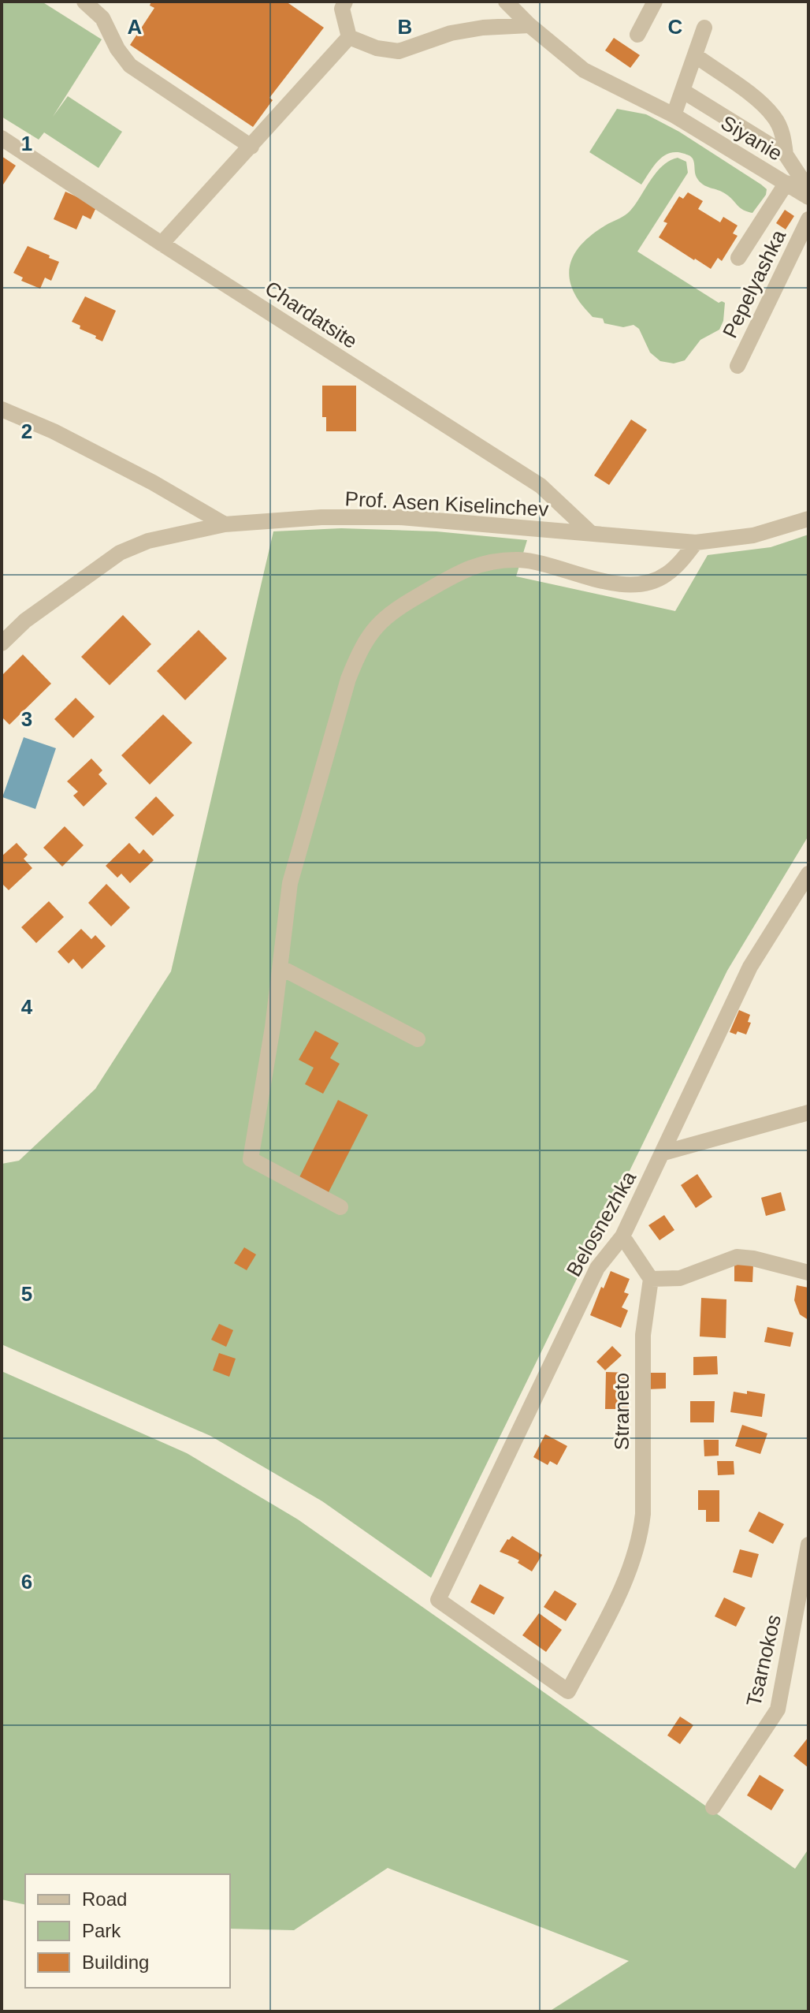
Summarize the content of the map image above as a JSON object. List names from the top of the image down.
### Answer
{
  "streets": {
    "street": [
      "Siyanie",
      "Pepelyashka",
      "Chardatsite",
      "Prof. Asen Kiselinchev",
      "Belosnezhka",
      "Straneto",
      "Tsarnokos"
    ]
  },
  "crossings": [
    ["Chardatsite", "Prof. Asen Kiselinchev"],
    ["Belosnezhka", "Straneto"]
  ],
  "legend": ["Road", "Park", "Building"],
  "grid": {
    "columns": ["A", "B", "C"],
    "rows": [
      "1",
      "2",
      "3",
      "4",
      "5",
      "6"
    ]
  }
}
